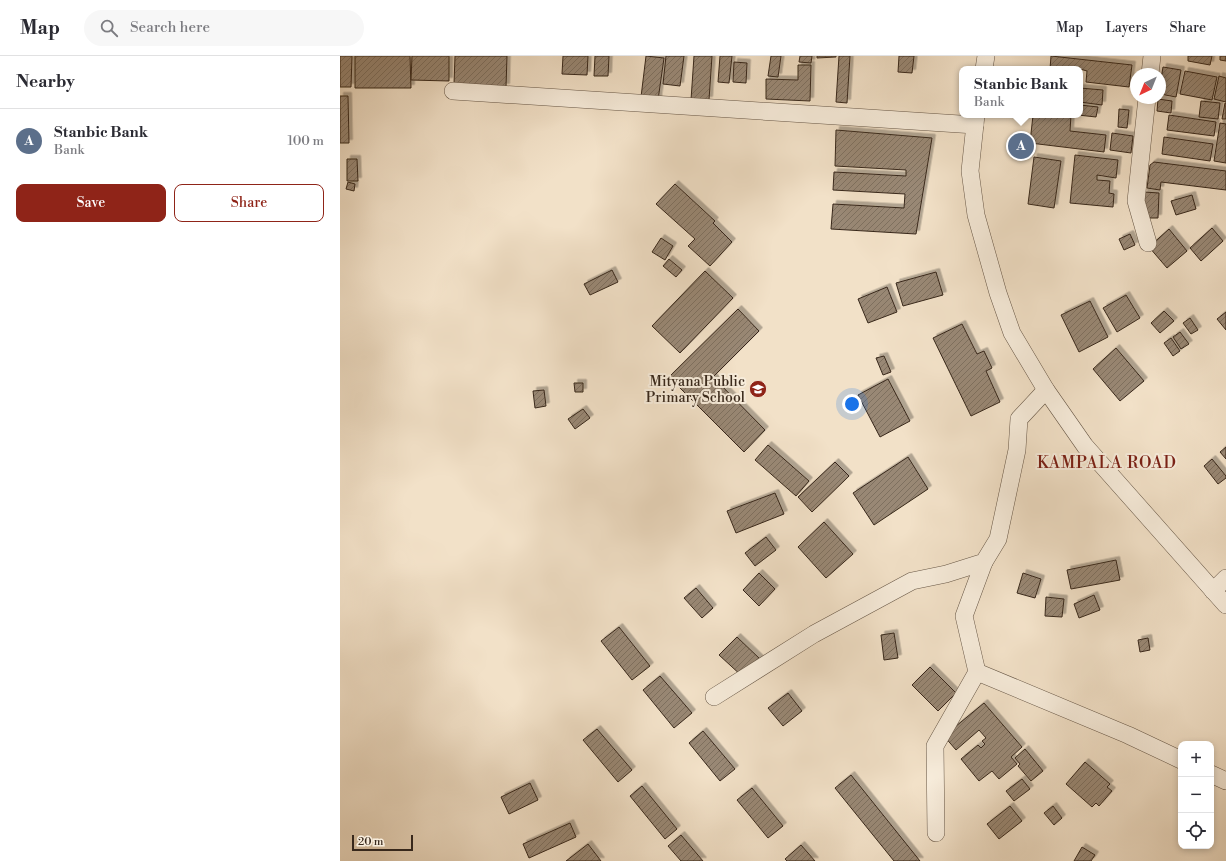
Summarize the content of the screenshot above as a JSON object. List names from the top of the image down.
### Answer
{
  "districts": ["KAMPALA ROAD"],
  "places": {
    "school or university": ["Mityana Public Primary School"]
  },
  "scale_bar": "20 m",
  "north": "bottom left",
  "page": {
    "header": "Map",
    "search": "Search here",
    "nav": ["Map", "Layers", "Share"],
    "heading": "Nearby",
    "popup": ["Stanbic Bank", "Bank"],
    "list": [
      {
        "mark": "A",
        "name": "Stanbic Bank",
        "note": "Bank",
        "value": "100 m"
      }
    ],
    "pins": "A",
    "buttons": ["Save", "Share"],
    "map_buttons": ["+", "−"],
    "scale": "20 m"
  }
}
